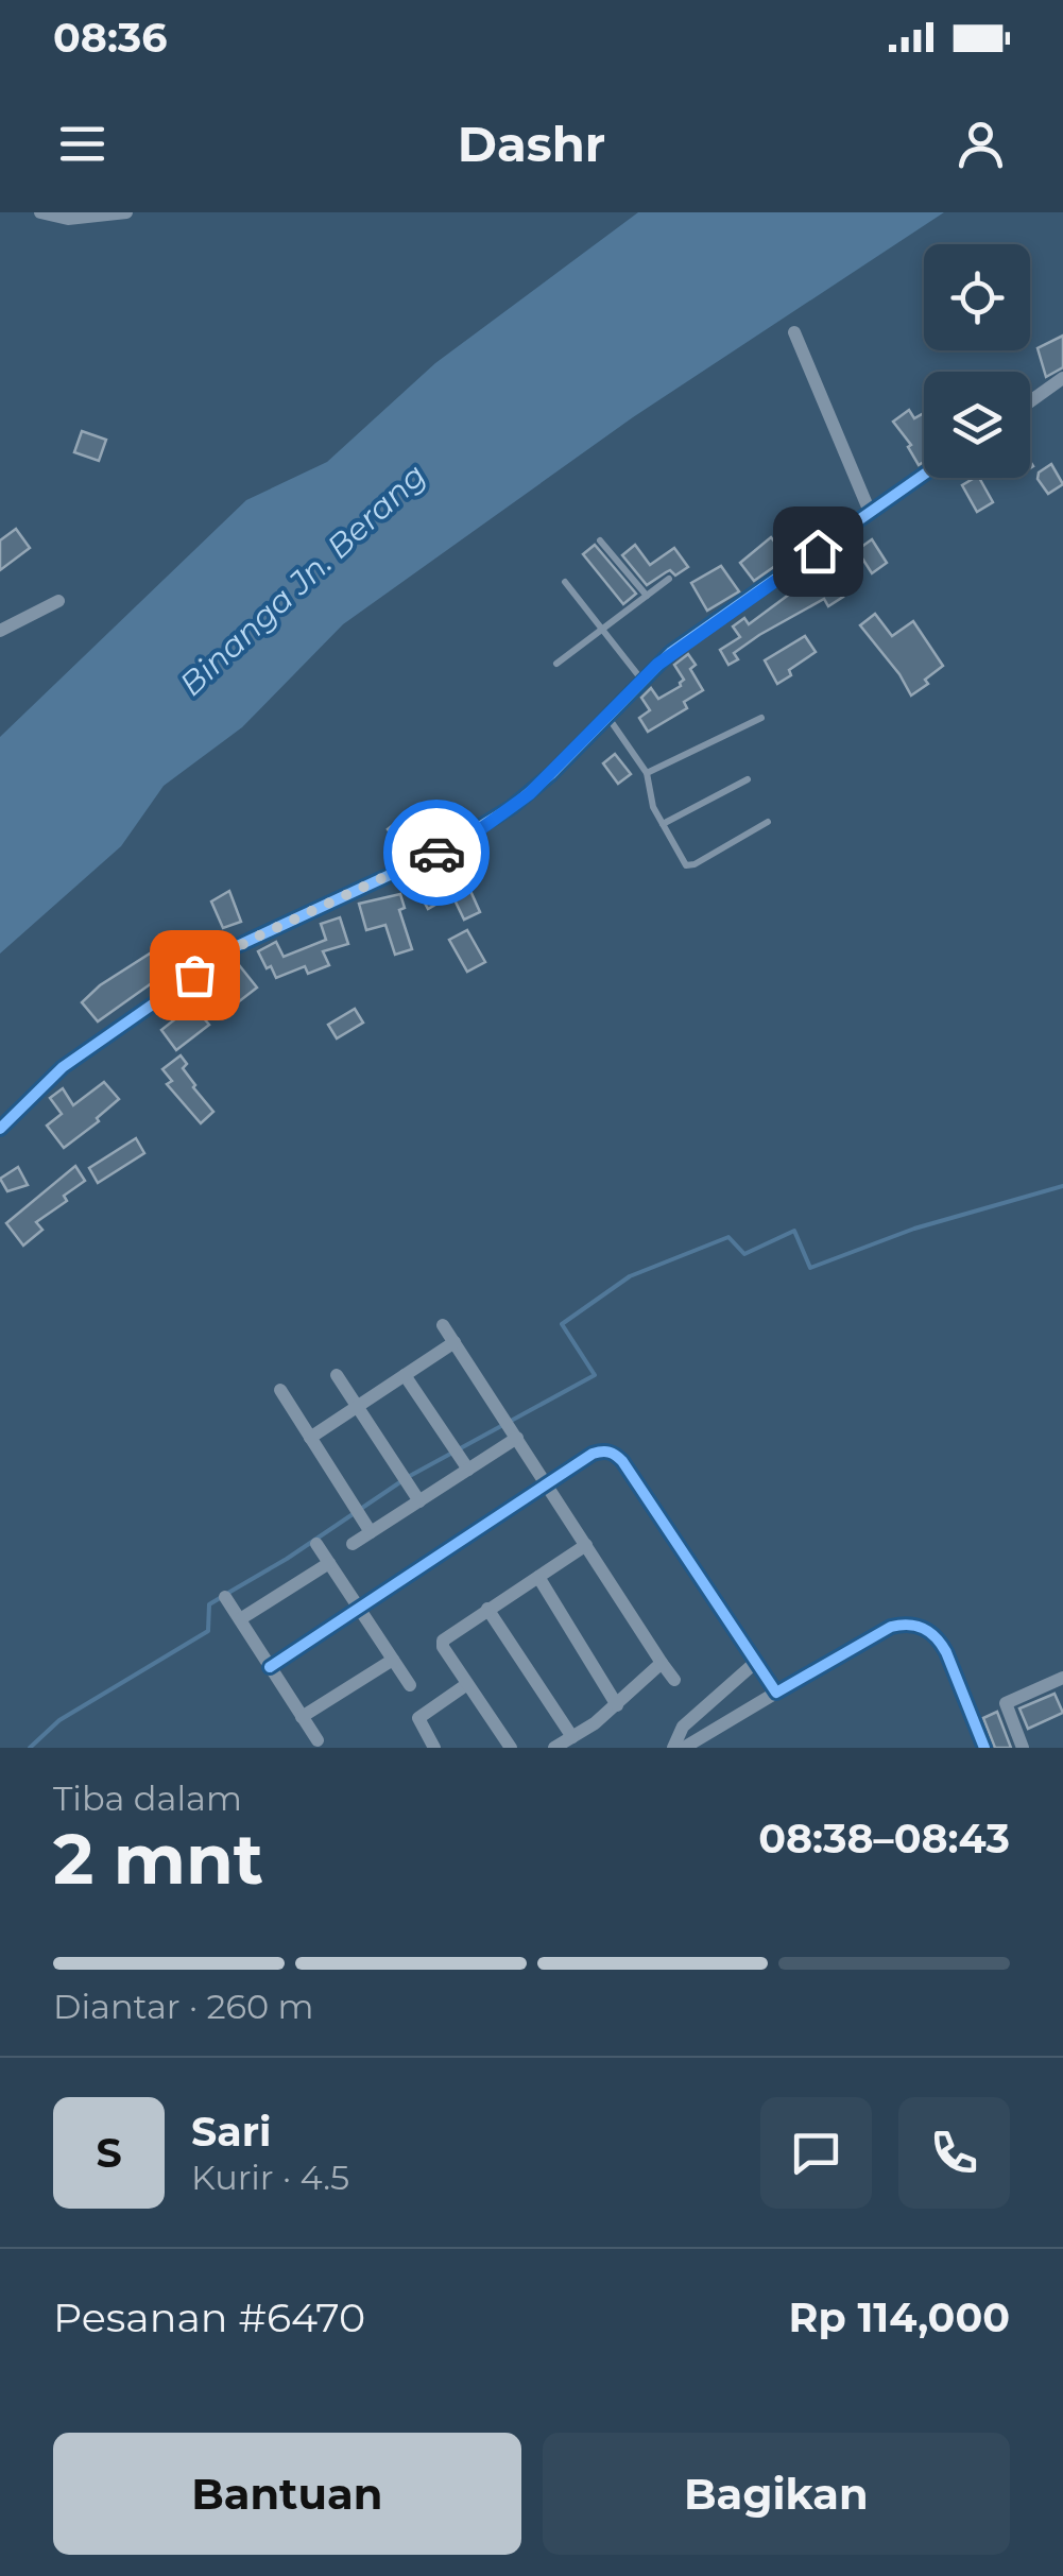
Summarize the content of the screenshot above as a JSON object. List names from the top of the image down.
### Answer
{
  "water": ["Binanga Jn. Berang"],
  "page": {
    "status": "08:36",
    "header": "Dashr",
    "heading": ["2 mnt", "Tiba dalam", "08:38–08:43"],
    "panel": [
      "Sari",
      "Kurir · 4.5",
      "Pesanan #6470",
      "Rp 114,000"
    ],
    "bar": "Diantar · 260 m",
    "round": "S",
    "buttons": ["Bantuan", "Bagikan"]
  }
}
